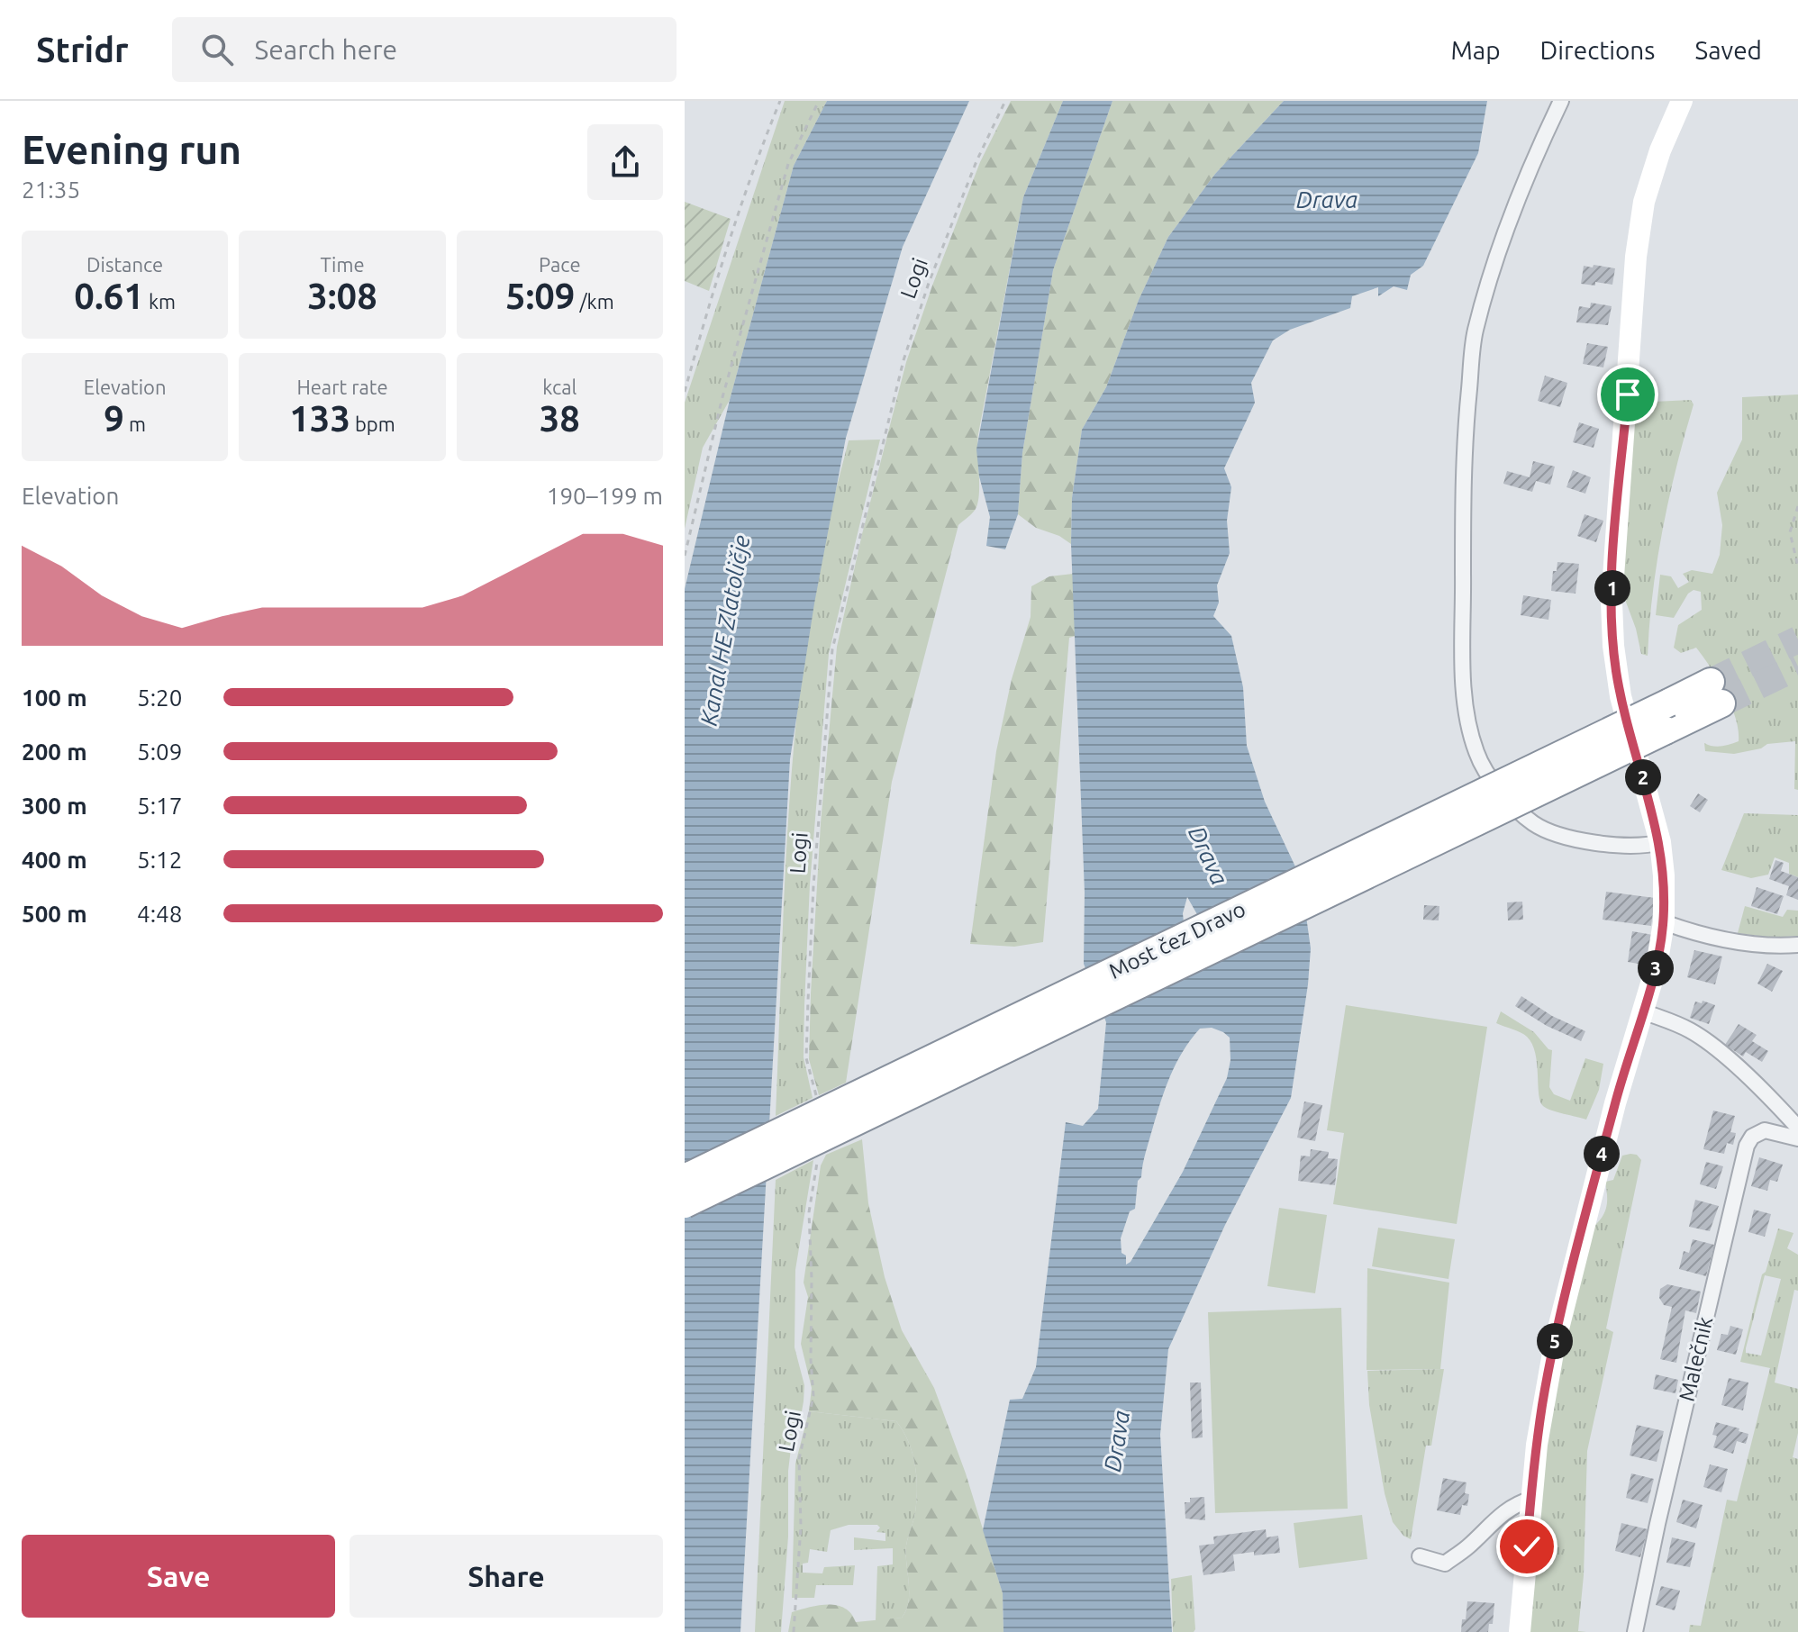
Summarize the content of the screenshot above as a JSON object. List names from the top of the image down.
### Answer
{
  "streets": {
    "highway": ["Most čez Dravo"],
    "street": ["Malečnik"],
    "path": ["Logi"]
  },
  "water": ["Drava", "Kanal HE Zlatoličje"],
  "page": {
    "header": "Stridr",
    "search": "Search here",
    "nav": ["Map", "Directions", "Saved"],
    "heading": ["Evening run", "21:35"],
    "stats": [
      ["Distance", "0.61 km"],
      ["Time", "3:08"],
      ["Pace", "5:09 /km"],
      ["Elevation", "9 m"],
      ["Heart rate", "133 bpm"],
      ["kcal", "38"]
    ],
    "chart": ["Elevation", "190–199 m"],
    "pins": [
      "1",
      "2",
      "3",
      "4",
      "5"
    ],
    "list": [
      {
        "name": "100 m",
        "note": "5:20"
      },
      {
        "name": "200 m",
        "note": "5:09"
      },
      {
        "name": "300 m",
        "note": "5:17"
      },
      {
        "name": "400 m",
        "note": "5:12"
      },
      {
        "name": "500 m",
        "note": "4:48"
      }
    ],
    "buttons": ["Save", "Share"]
  }
}
